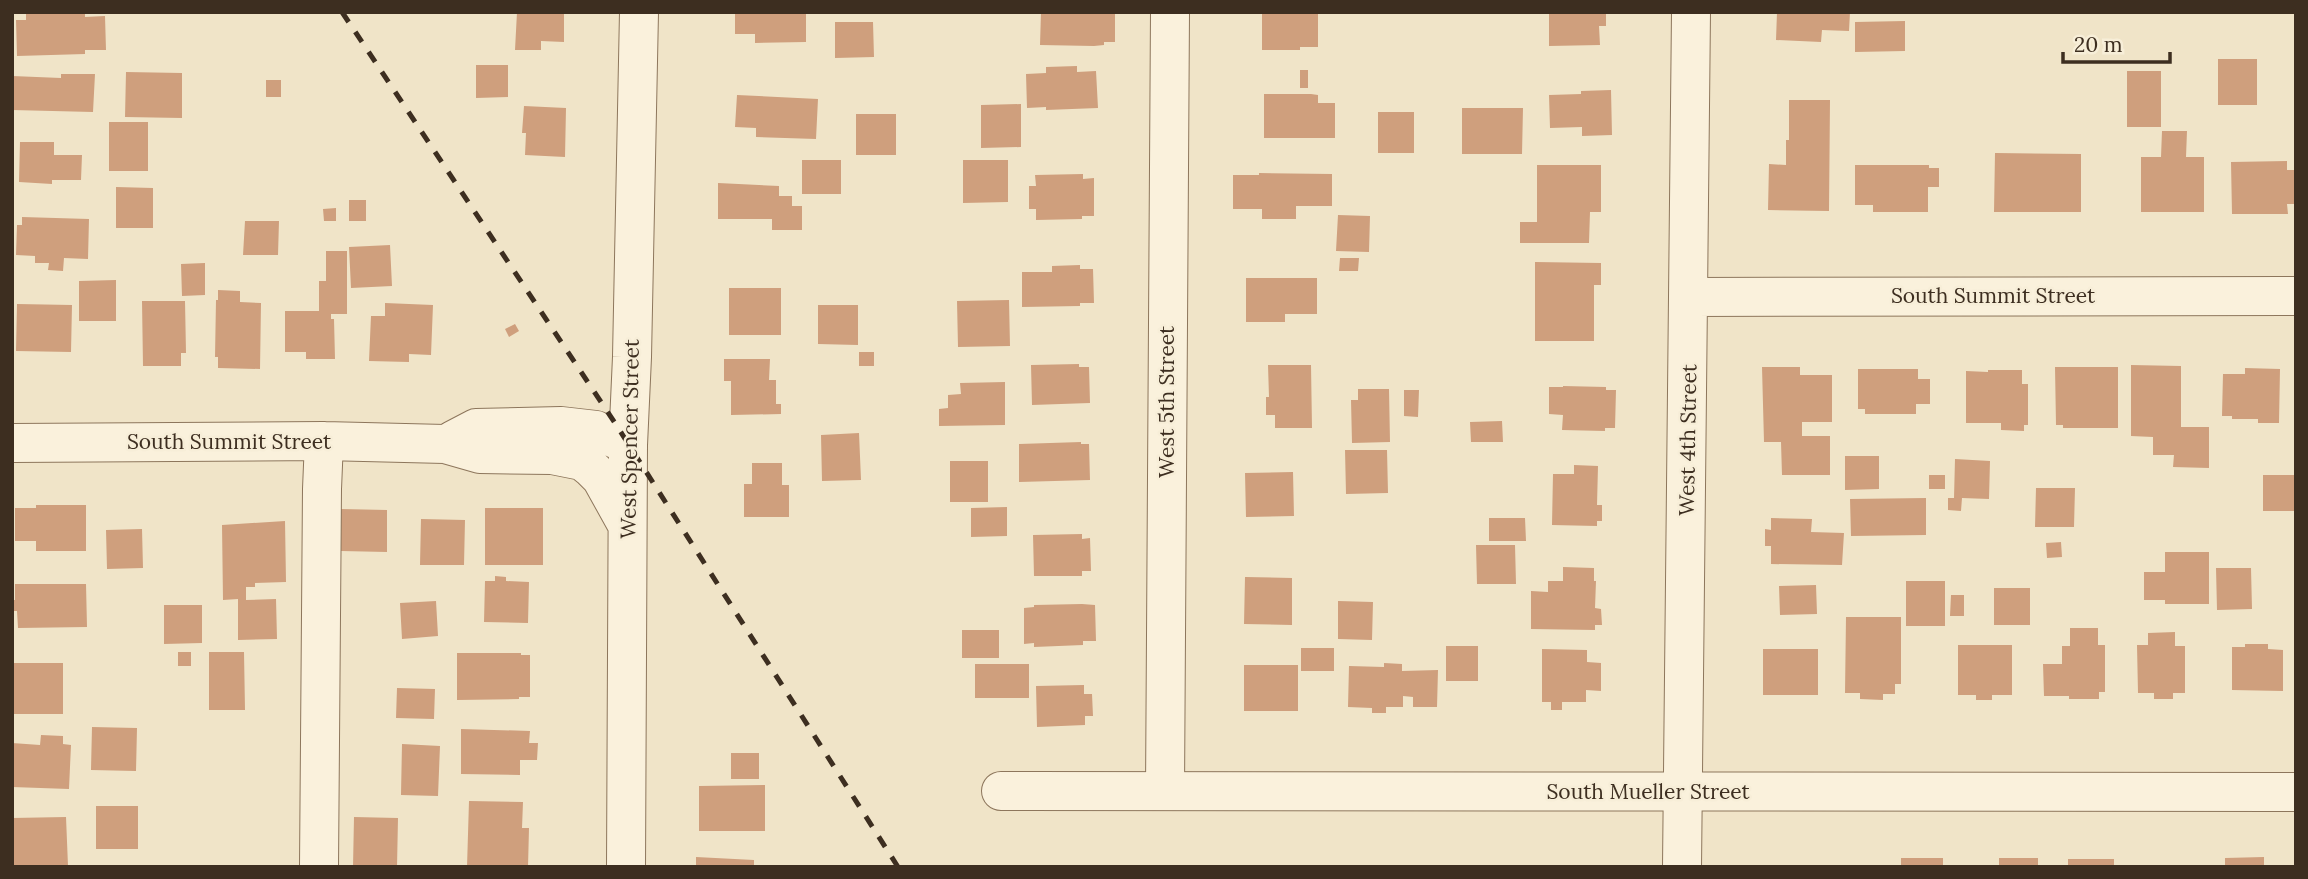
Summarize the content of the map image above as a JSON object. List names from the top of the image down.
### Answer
{
  "streets": {
    "street": [
      "South Summit Street",
      "West 5th Street",
      "West Spencer Street",
      "West 4th Street",
      "South Mueller Street"
    ]
  },
  "crossings": [
    ["South Summit Street", "West Spencer Street"],
    ["South Summit Street", "West 4th Street"],
    ["West 5th Street", "South Mueller Street"],
    ["West 4th Street", "South Mueller Street"]
  ],
  "scale_bar": "20 m"
}
